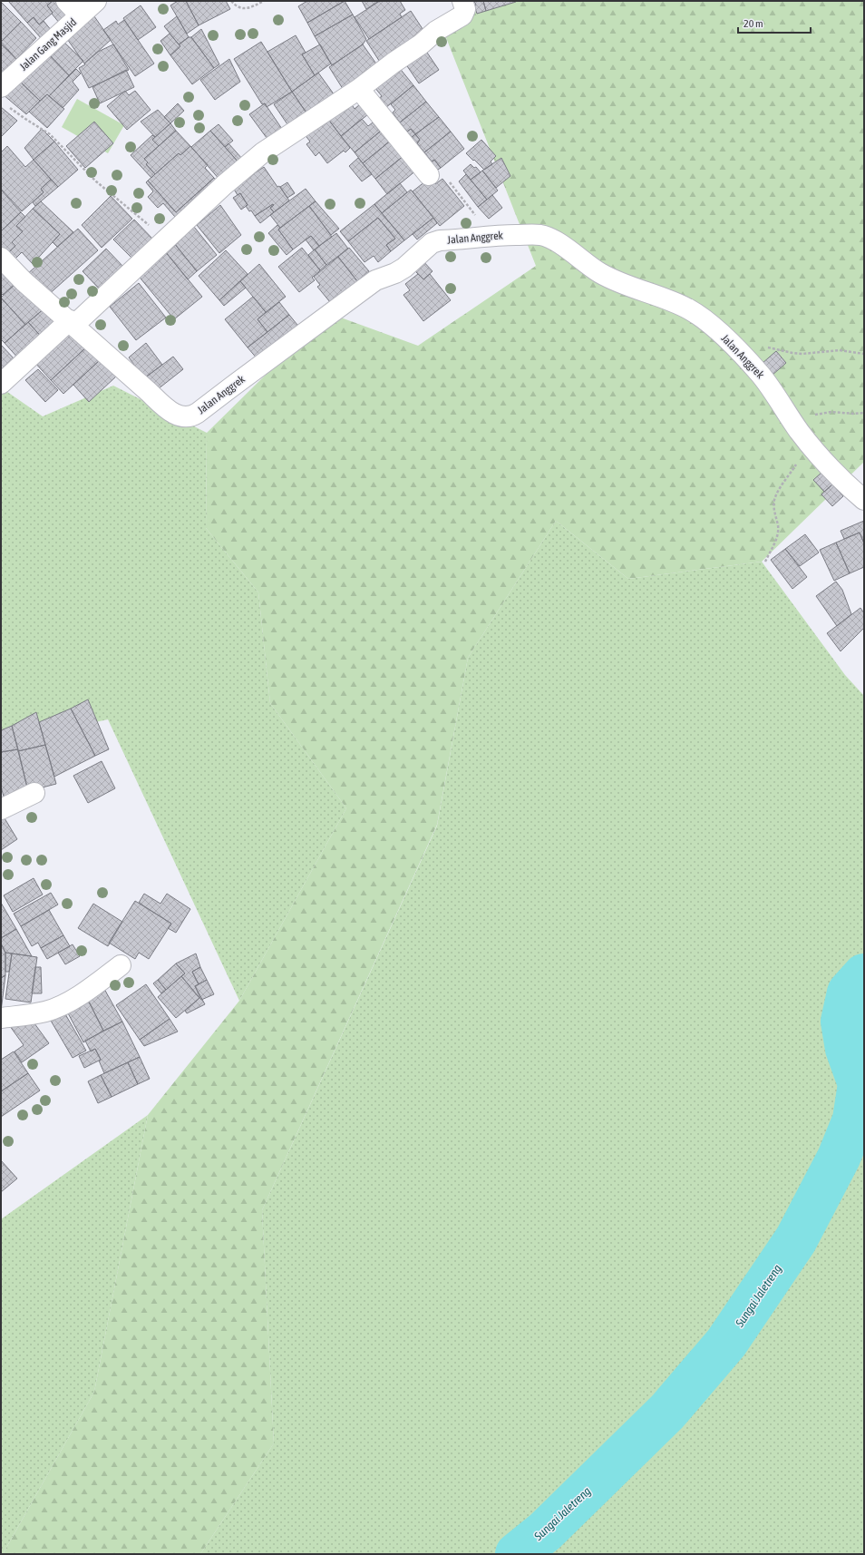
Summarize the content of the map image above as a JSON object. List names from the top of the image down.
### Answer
{
  "streets": {
    "street": ["Jalan Gang Masjid", "Jalan Anggrek"]
  },
  "water": ["Sungai Jaletreng"],
  "scale_bar": "20 m"
}
